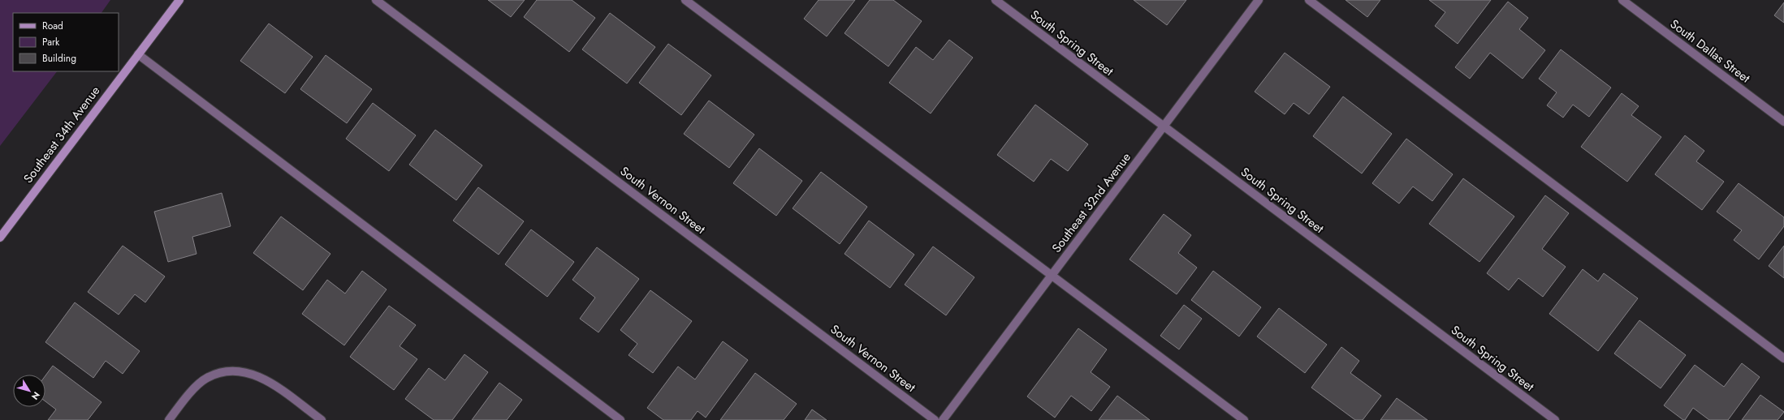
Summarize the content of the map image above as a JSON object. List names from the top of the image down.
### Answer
{
  "streets": {
    "main road": ["Southeast 34th Avenue"],
    "street": [
      "South Spring Street",
      "South Dallas Street",
      "South Vernon Street",
      "Southeast 32nd Avenue"
    ]
  },
  "crossings": [
    ["South Spring Street", "Southeast 32nd Avenue"]
  ],
  "legend": ["Road", "Park", "Building"],
  "north": "bottom right"
}
